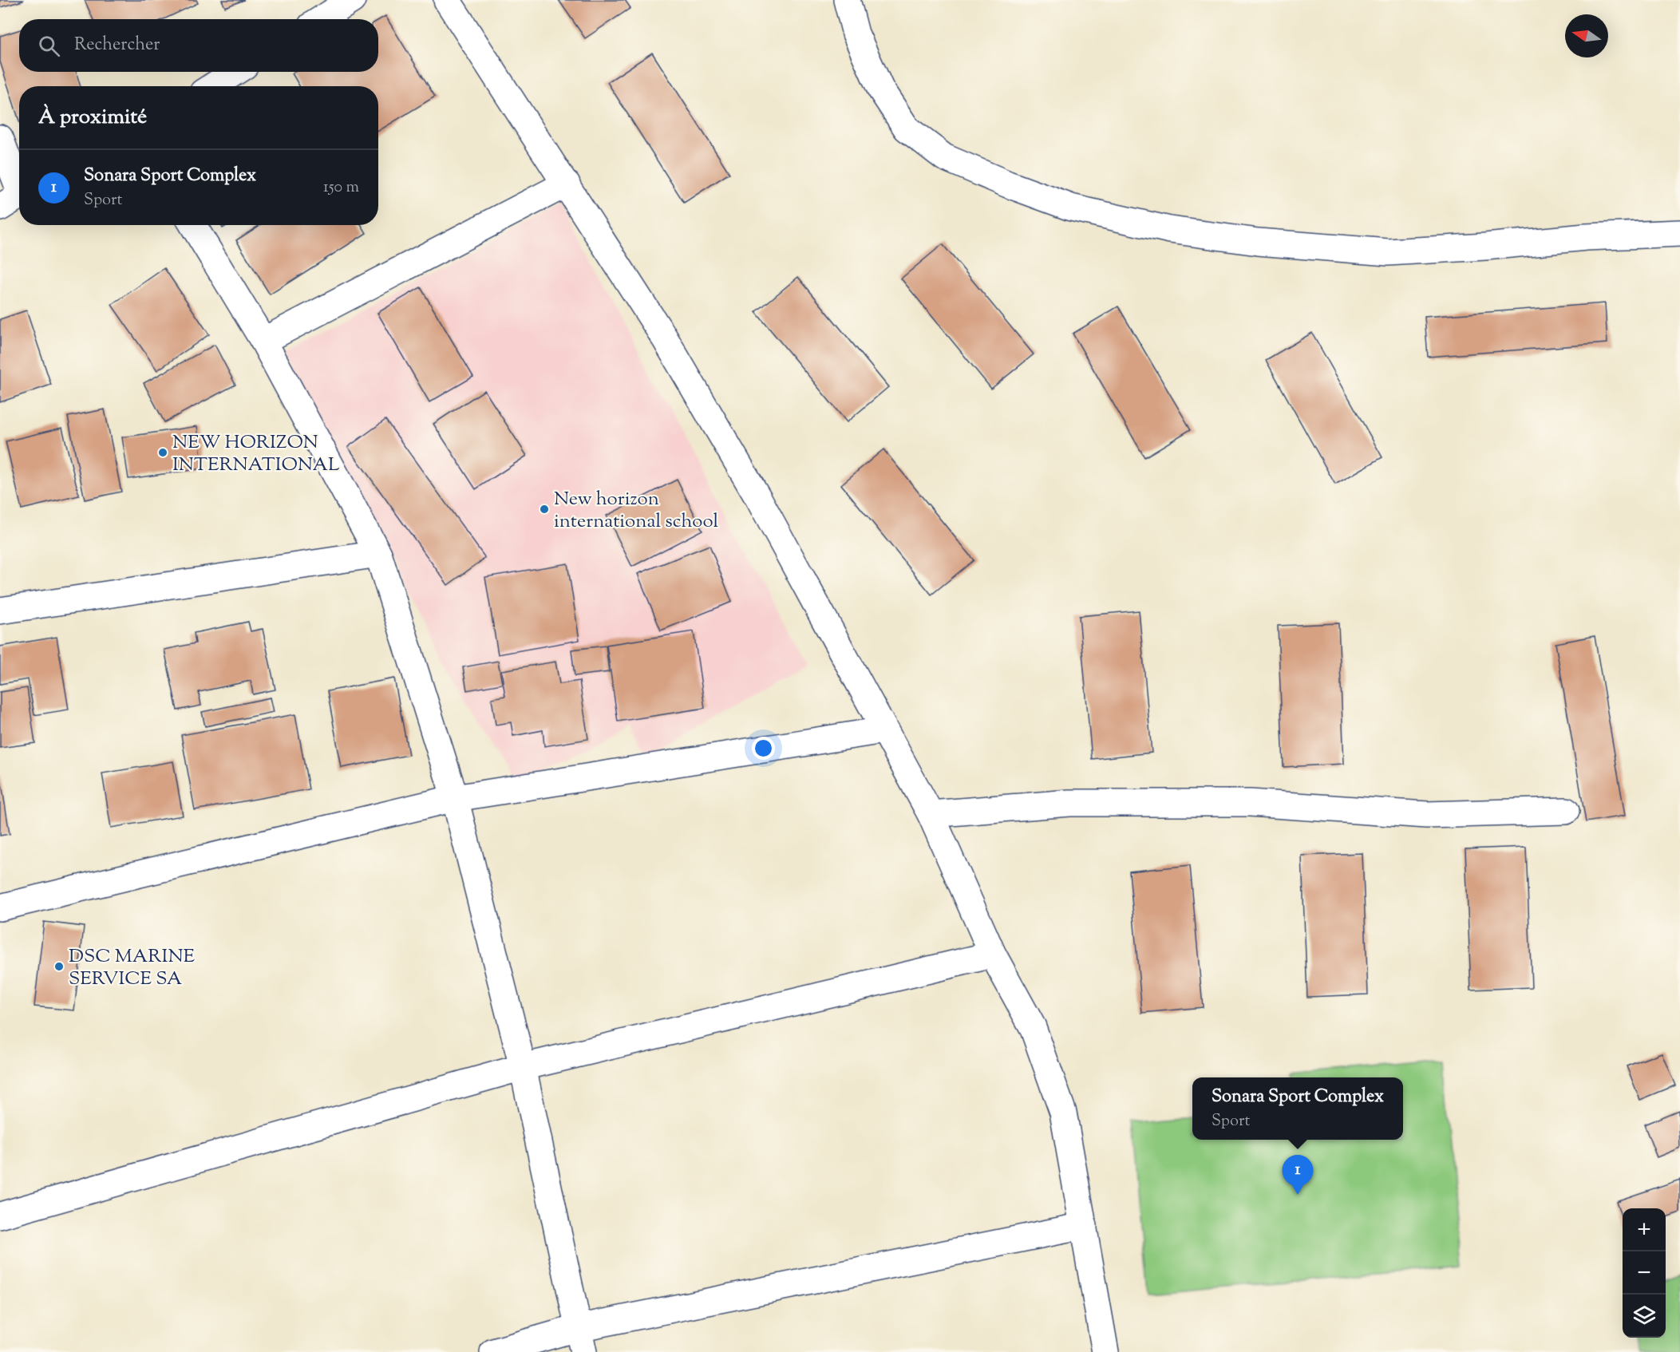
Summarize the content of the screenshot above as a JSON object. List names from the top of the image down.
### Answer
{
  "places": ["NEW HORIZON INTERNATIONAL", "New horizon international school", "DSC MARINE SERVICE SA"],
  "north": "left",
  "page": {
    "search": "Rechercher",
    "heading": "À proximité",
    "list": [
      {
        "mark": "1",
        "name": "Sonara Sport Complex",
        "note": "Sport",
        "value": "150 m"
      }
    ],
    "popup": ["Sonara Sport Complex", "Sport"],
    "pins": "1",
    "map_buttons": ["+", "−"]
  }
}
